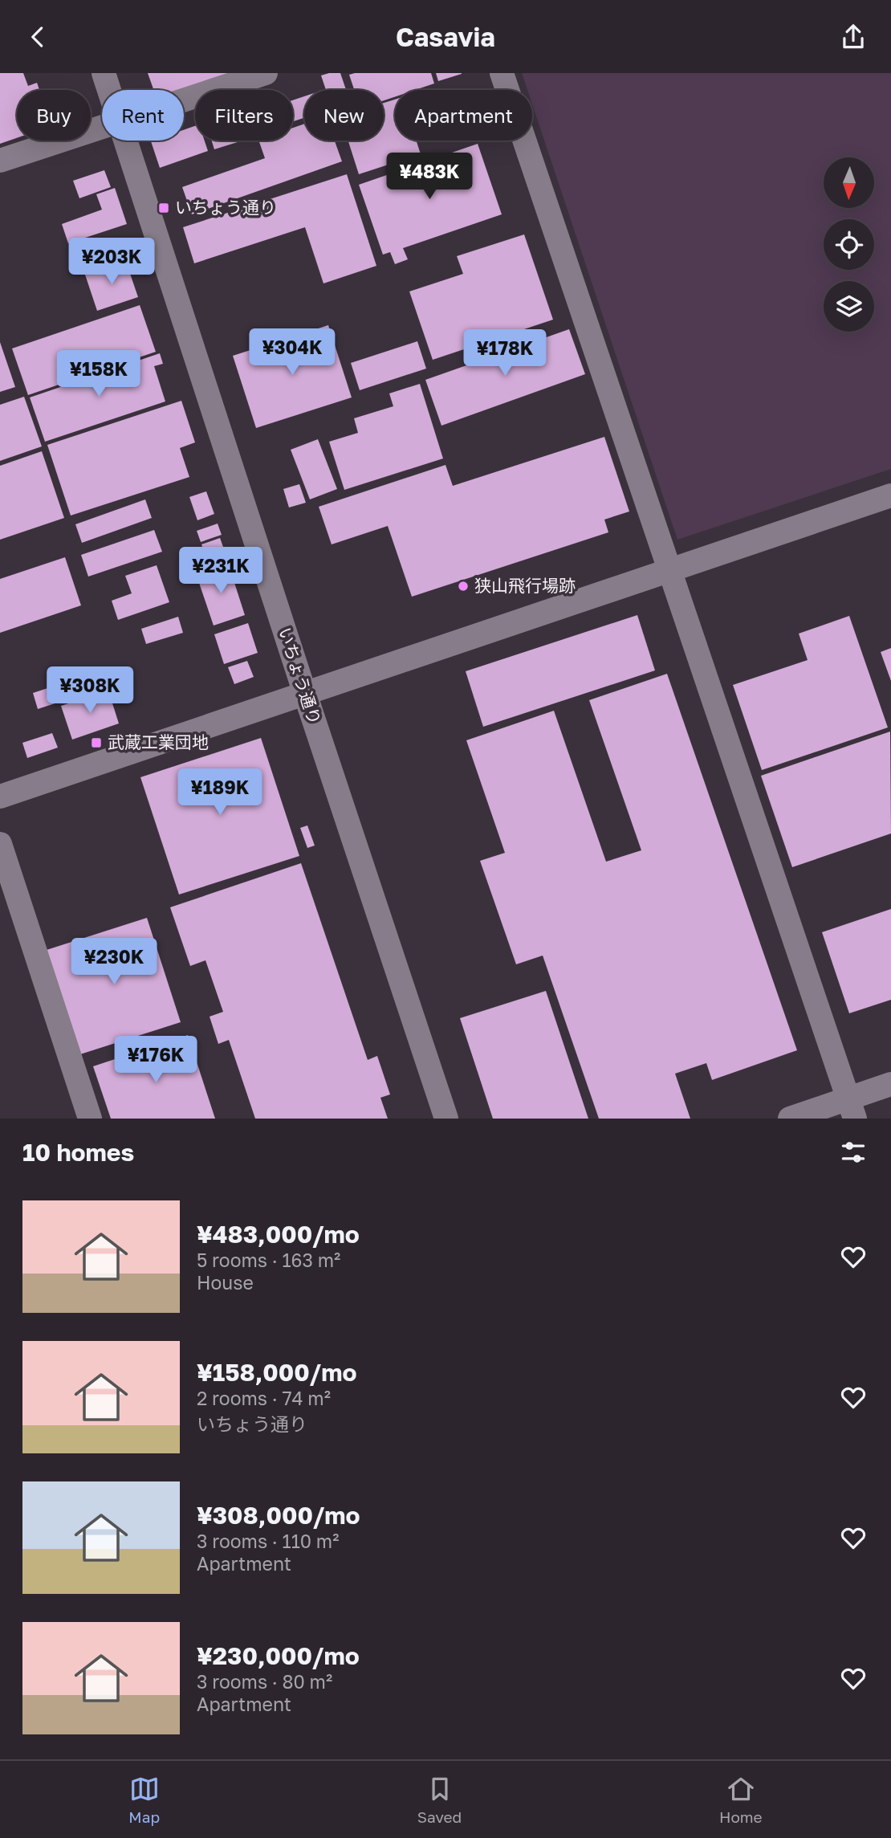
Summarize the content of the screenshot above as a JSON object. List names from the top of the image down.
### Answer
{
  "streets": {
    "street": ["いちょう通り"]
  },
  "places": {
    "transit": ["いちょう通り", "武蔵工業団地"],
    "other": ["狭山飛行場跡"]
  },
  "north": "bottom",
  "page": {
    "header": "Casavia",
    "chip": [
      "Buy",
      "Rent",
      "Filters",
      "New",
      "Apartment"
    ],
    "price": [
      "¥483K",
      "¥203K",
      "¥304K",
      "¥178K",
      "¥158K",
      "¥231K",
      "¥308K",
      "¥189K",
      "¥230K",
      "¥176K"
    ],
    "heading": "10 homes",
    "list": [
      {
        "name": "¥483,000/mo",
        "note": "5 rooms · 163 m² · House"
      },
      {
        "name": "¥158,000/mo",
        "note": "2 rooms · 74 m² · いちょう通り"
      },
      {
        "name": "¥308,000/mo",
        "note": "3 rooms · 110 m² · Apartment"
      },
      {
        "name": "¥230,000/mo",
        "note": "3 rooms · 80 m² · Apartment"
      }
    ],
    "tabs": ["Map", "Saved", "Home"]
  }
}
